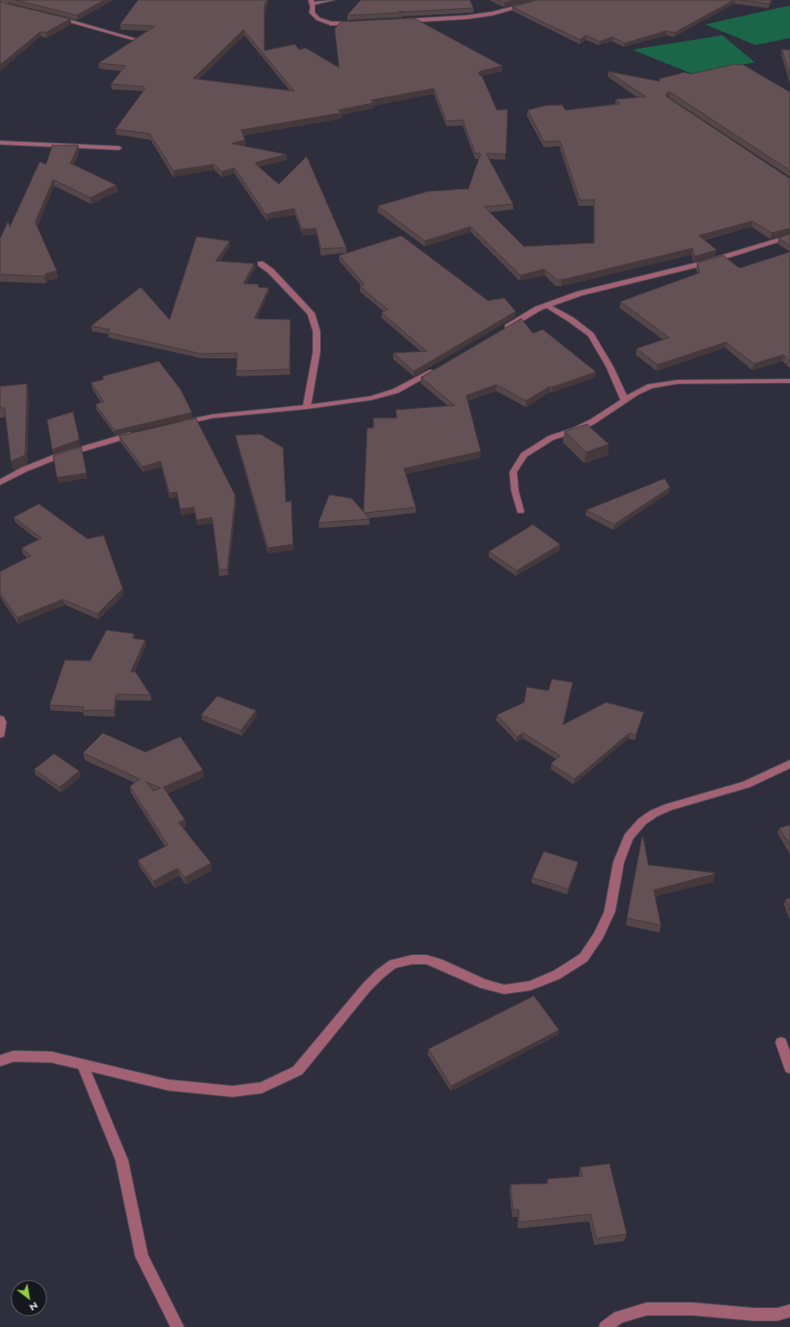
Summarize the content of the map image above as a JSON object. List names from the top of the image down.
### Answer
{
  "north": "bottom right"
}
